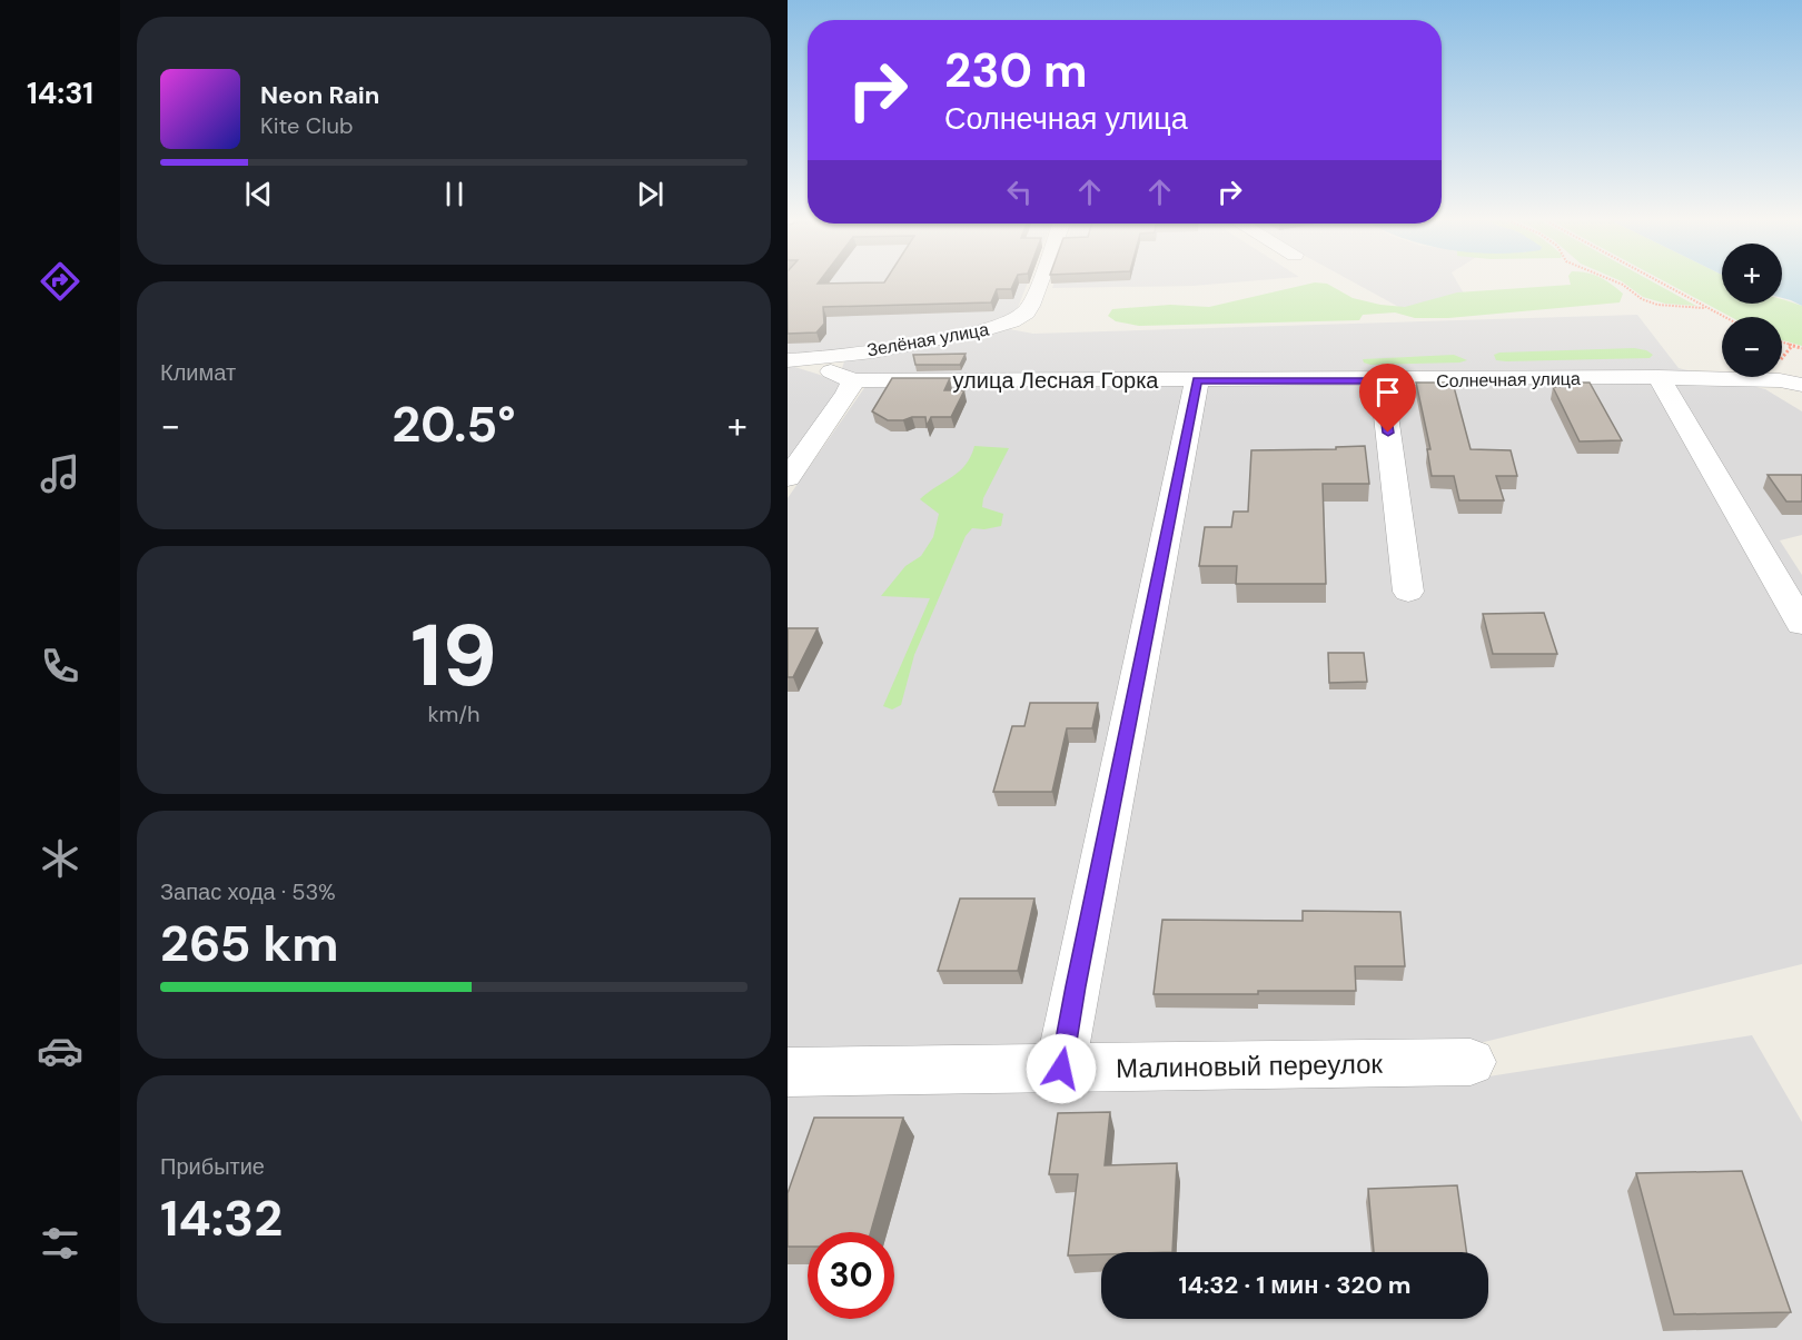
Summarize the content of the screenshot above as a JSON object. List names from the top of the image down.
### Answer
{
  "streets": {
    "street": [
      "Зелёная улица",
      "Солнечная улица",
      "улица Лесная Горка",
      "Малиновый переулок"
    ]
  },
  "crossings": [
    ["Солнечная улица", "улица Лесная Горка"]
  ],
  "page": {
    "tabs": "14:31",
    "turn": ["230 m", "Солнечная улица"],
    "song": ["Neon Rain", "Kite Club"],
    "map_buttons": ["+", "−"],
    "tile": [
      "Климат",
      ["19", "km/h"],
      ["Запас хода · 53%", "265 km"],
      ["Прибытие", "14:32"]
    ],
    "heat": ["−", "20.5°", "+"],
    "limit": "30",
    "trip": "14:32 · 1 мин · 320 m"
  }
}
